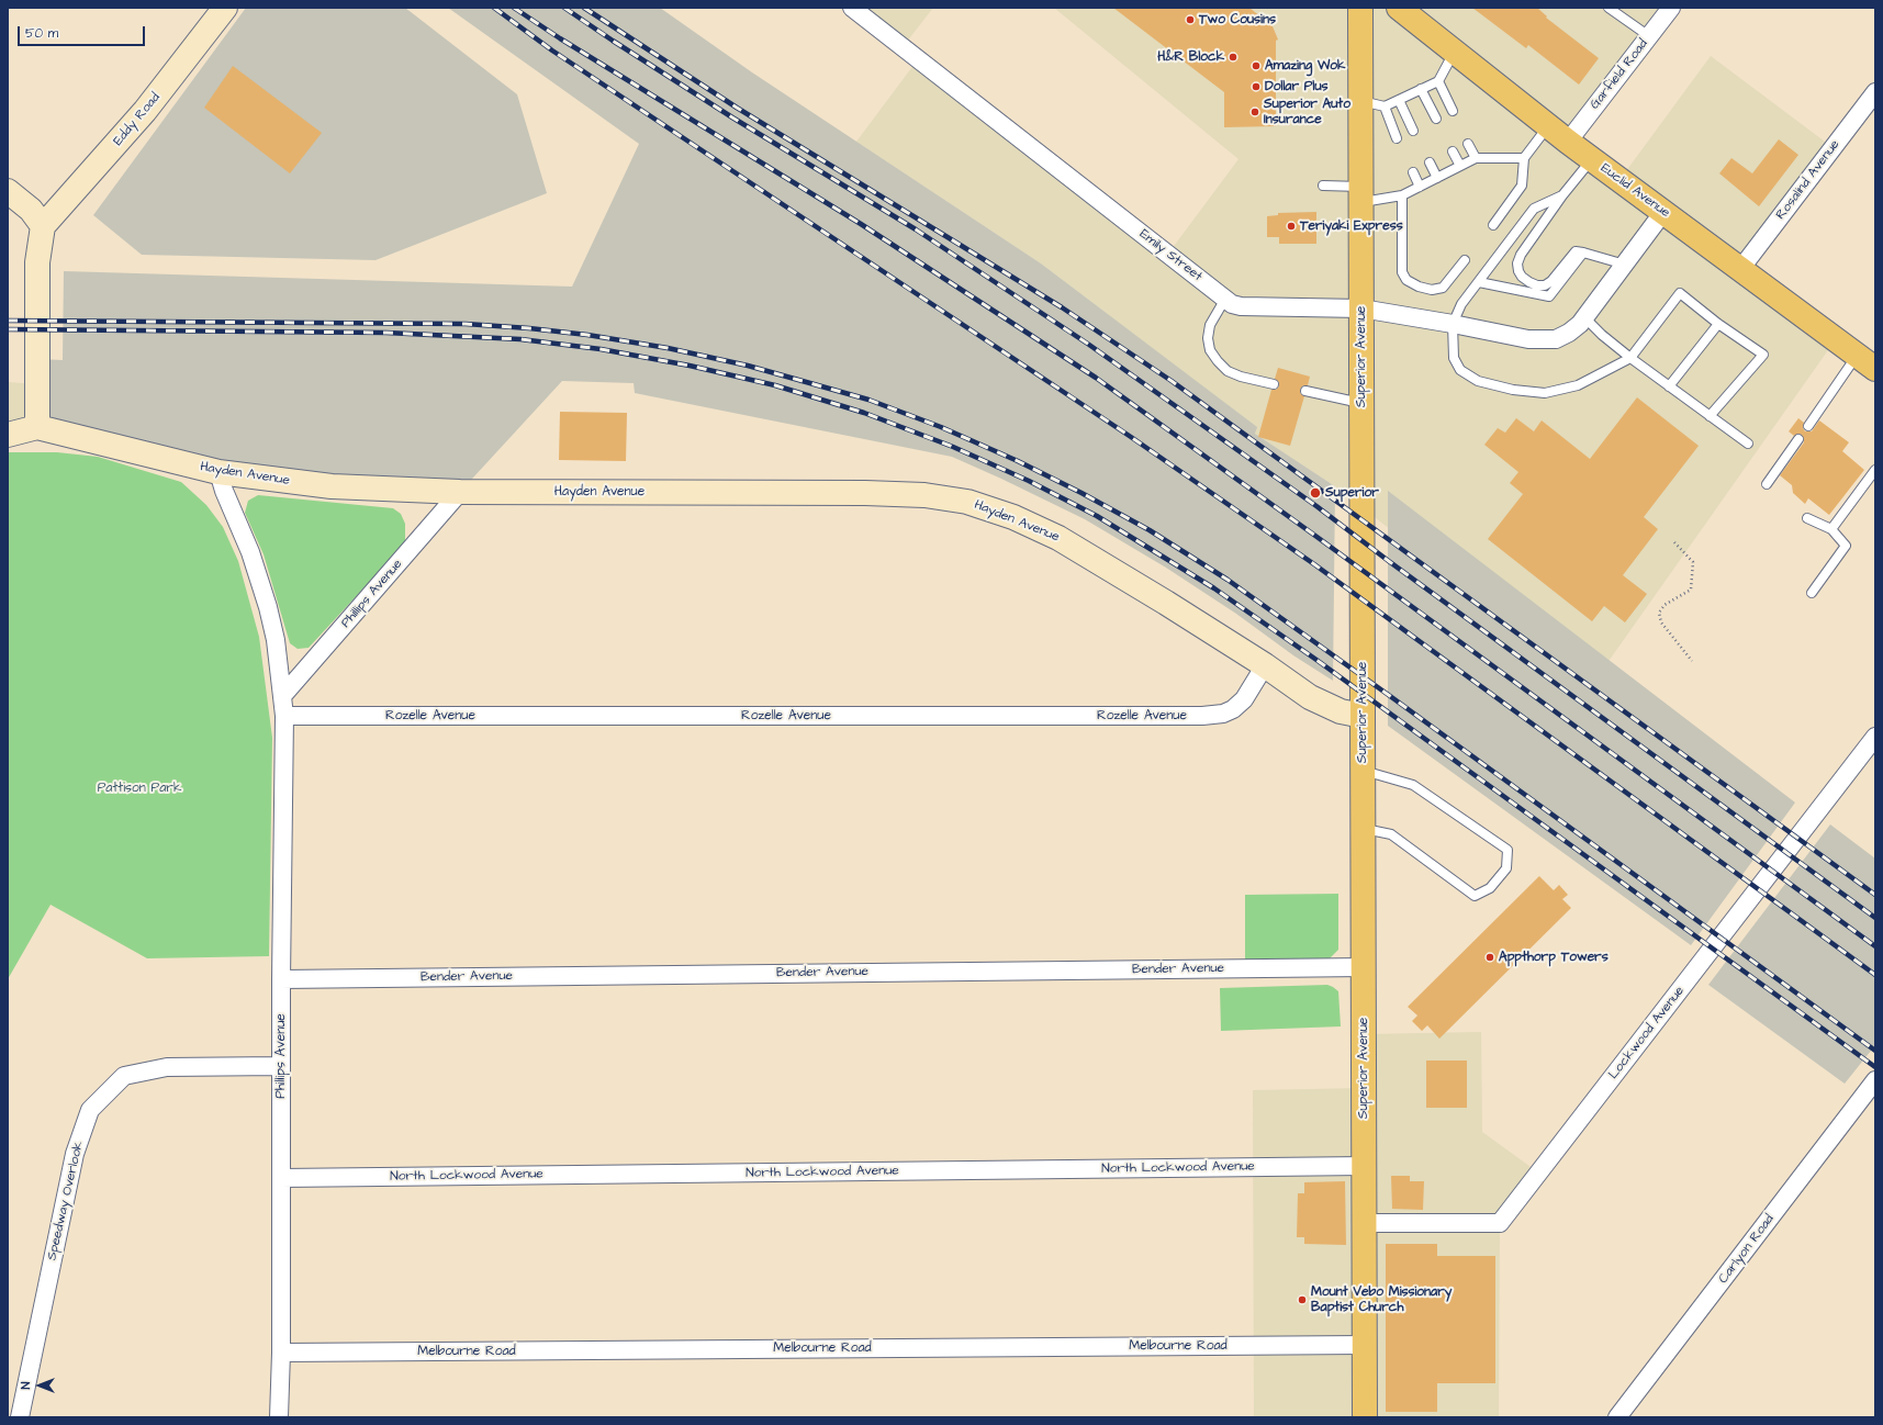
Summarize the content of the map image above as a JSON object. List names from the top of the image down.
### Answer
{
  "streets": {
    "main road": ["Euclid Avenue", "Superior Avenue"],
    "street": [
      "Garfield Road",
      "Eddy Road",
      "Rosalind Avenue",
      "Emily Street",
      "Hayden Avenue",
      "Phillips Avenue",
      "Rozelle Avenue",
      "Bender Avenue",
      "Lockwood Avenue",
      "North Lockwood Avenue",
      "Speedway Overlook",
      "Carlyon Road",
      "Melbourne Road"
    ]
  },
  "crossings": [
    ["Garfield Road", "Euclid Avenue"],
    ["Rosalind Avenue", "Euclid Avenue"],
    ["Emily Street", "Superior Avenue"],
    ["Superior Avenue", "Hayden Avenue"],
    ["Superior Avenue", "Bender Avenue"],
    ["Superior Avenue", "Lockwood Avenue"],
    ["Superior Avenue", "North Lockwood Avenue"],
    ["Superior Avenue", "Melbourne Road"],
    ["Hayden Avenue", "Phillips Avenue"],
    ["Hayden Avenue", "Rozelle Avenue"],
    ["Phillips Avenue", "Rozelle Avenue"],
    ["Phillips Avenue", "Bender Avenue"],
    ["Phillips Avenue", "North Lockwood Avenue"],
    ["Phillips Avenue", "Speedway Overlook"],
    ["Phillips Avenue", "Melbourne Road"]
  ],
  "parks": ["Pattison Park"],
  "places": [
    "Two Cousins",
    "H&R Block",
    "Amazing Wok",
    "Dollar Plus",
    "Superior Auto Insurance",
    "Teriyaki Express",
    "Superior",
    "Appthorp Towers",
    "Mount Vebo Missionary Baptist Church"
  ],
  "scale_bar": "50 m",
  "north": "left"
}
